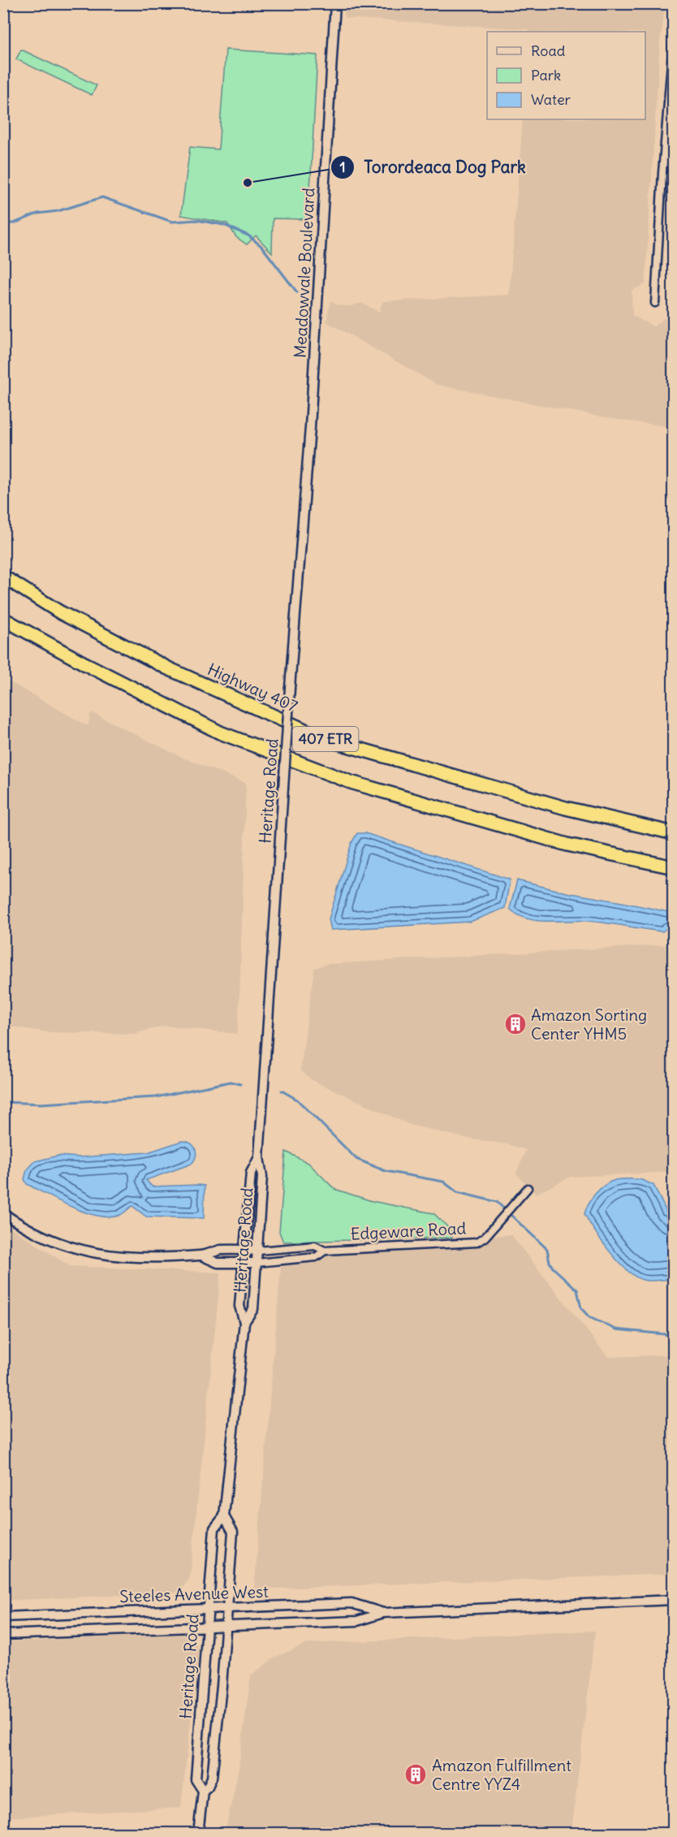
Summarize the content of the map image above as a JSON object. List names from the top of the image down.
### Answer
{
  "streets": {
    "highway": ["Highway 407", "407 ETR"],
    "main road": [
      "Meadowvale Boulevard",
      "Heritage Road",
      "Edgeware Road",
      "Steeles Avenue West"
    ]
  },
  "crossings": [
    ["Meadowvale Boulevard", "Heritage Road"],
    ["Heritage Road", "Edgeware Road"],
    ["Heritage Road", "Steeles Avenue West"]
  ],
  "places": {
    "other": ["Torordeaca Dog Park"],
    "building": ["Amazon Sorting Center YHM5", "Amazon Fulfillment Centre YYZ4"]
  },
  "legend": ["Road", "Park", "Water"]
}
